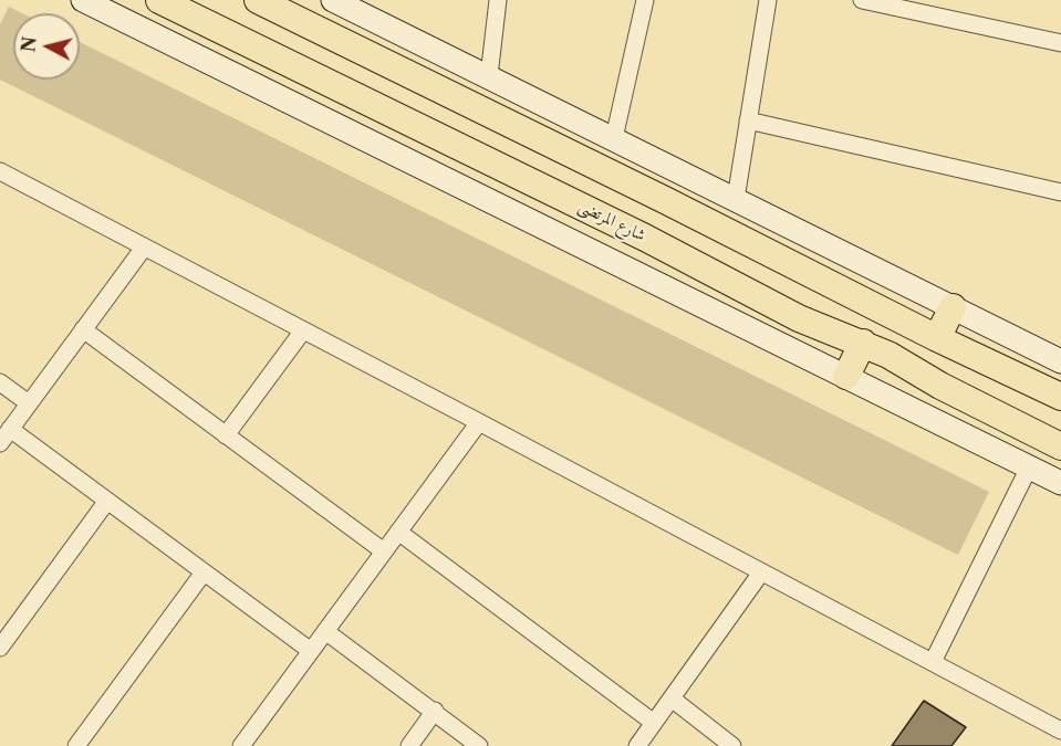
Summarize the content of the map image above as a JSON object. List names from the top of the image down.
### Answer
{
  "streets": {
    "main road": ["شارع المرتضى"]
  },
  "north": "left"
}
